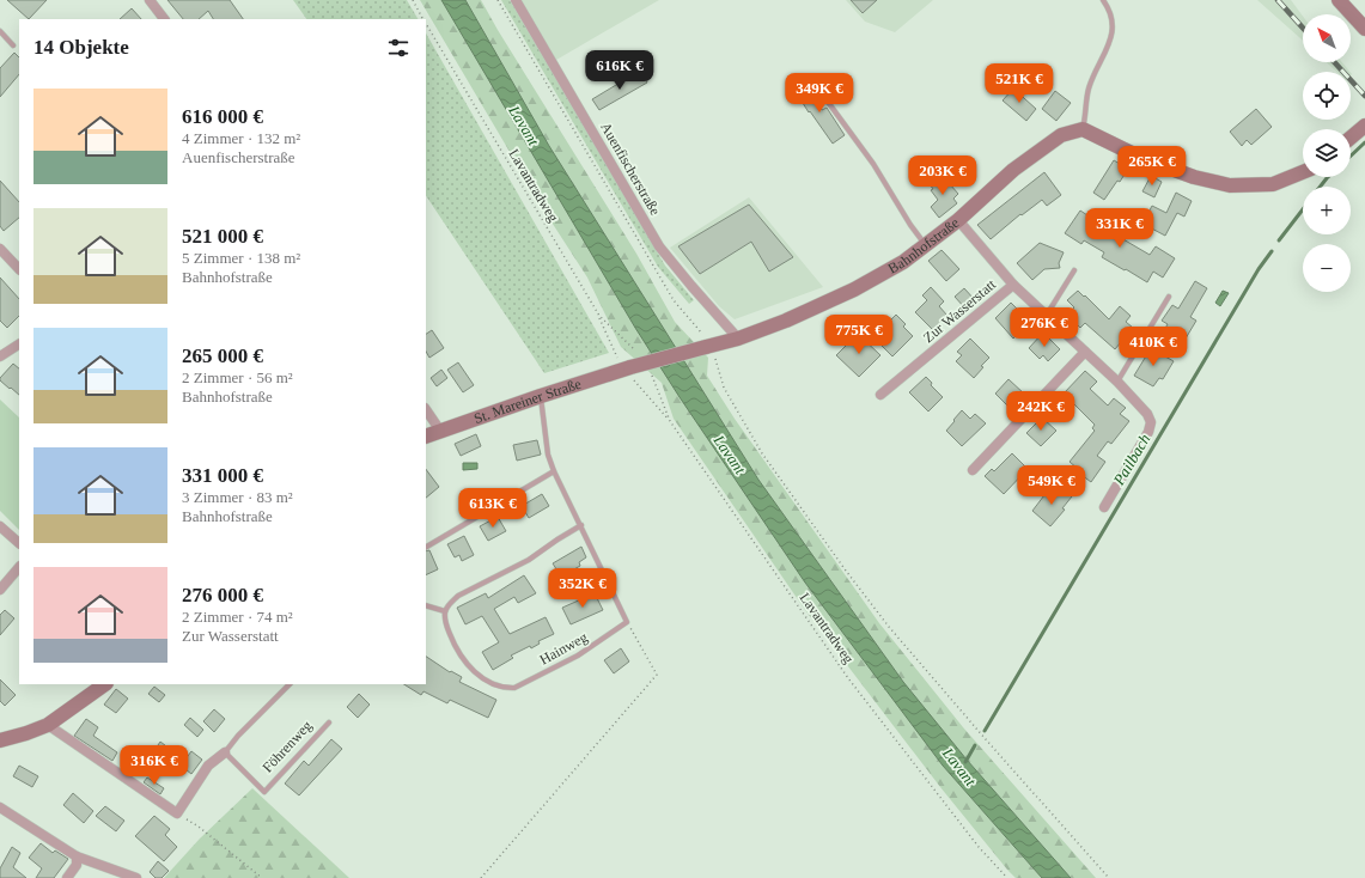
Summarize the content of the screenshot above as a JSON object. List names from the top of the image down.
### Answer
{
  "streets": {
    "street": [
      "Auenfischerstraße",
      "Bahnhofstraße",
      "Zur Wasserstatt",
      "St. Mareiner Straße"
    ],
    "lane": ["Hainweg", "Föhrenweg"],
    "path": ["Lavantradweg"]
  },
  "crossings": [
    ["Auenfischerstraße", "Bahnhofstraße"],
    ["Bahnhofstraße", "Zur Wasserstatt"],
    ["Bahnhofstraße", "St. Mareiner Straße"]
  ],
  "water": ["Lavant", "Pailbach"],
  "north": "top left",
  "page": {
    "map_buttons": ["+", "−"],
    "heading": "14 Objekte",
    "price": [
      "616K €",
      "521K €",
      "349K €",
      "265K €",
      "203K €",
      "331K €",
      "276K €",
      "775K €",
      "410K €",
      "242K €",
      "549K €",
      "613K €",
      "352K €",
      "316K €"
    ],
    "list": [
      {
        "name": "616 000 €",
        "note": "4 Zimmer · 132 m² · Auenfischerstraße"
      },
      {
        "name": "521 000 €",
        "note": "5 Zimmer · 138 m² · Bahnhofstraße"
      },
      {
        "name": "265 000 €",
        "note": "2 Zimmer · 56 m² · Bahnhofstraße"
      },
      {
        "name": "331 000 €",
        "note": "3 Zimmer · 83 m² · Bahnhofstraße"
      },
      {
        "name": "276 000 €",
        "note": "2 Zimmer · 74 m² · Zur Wasserstatt"
      }
    ]
  }
}
